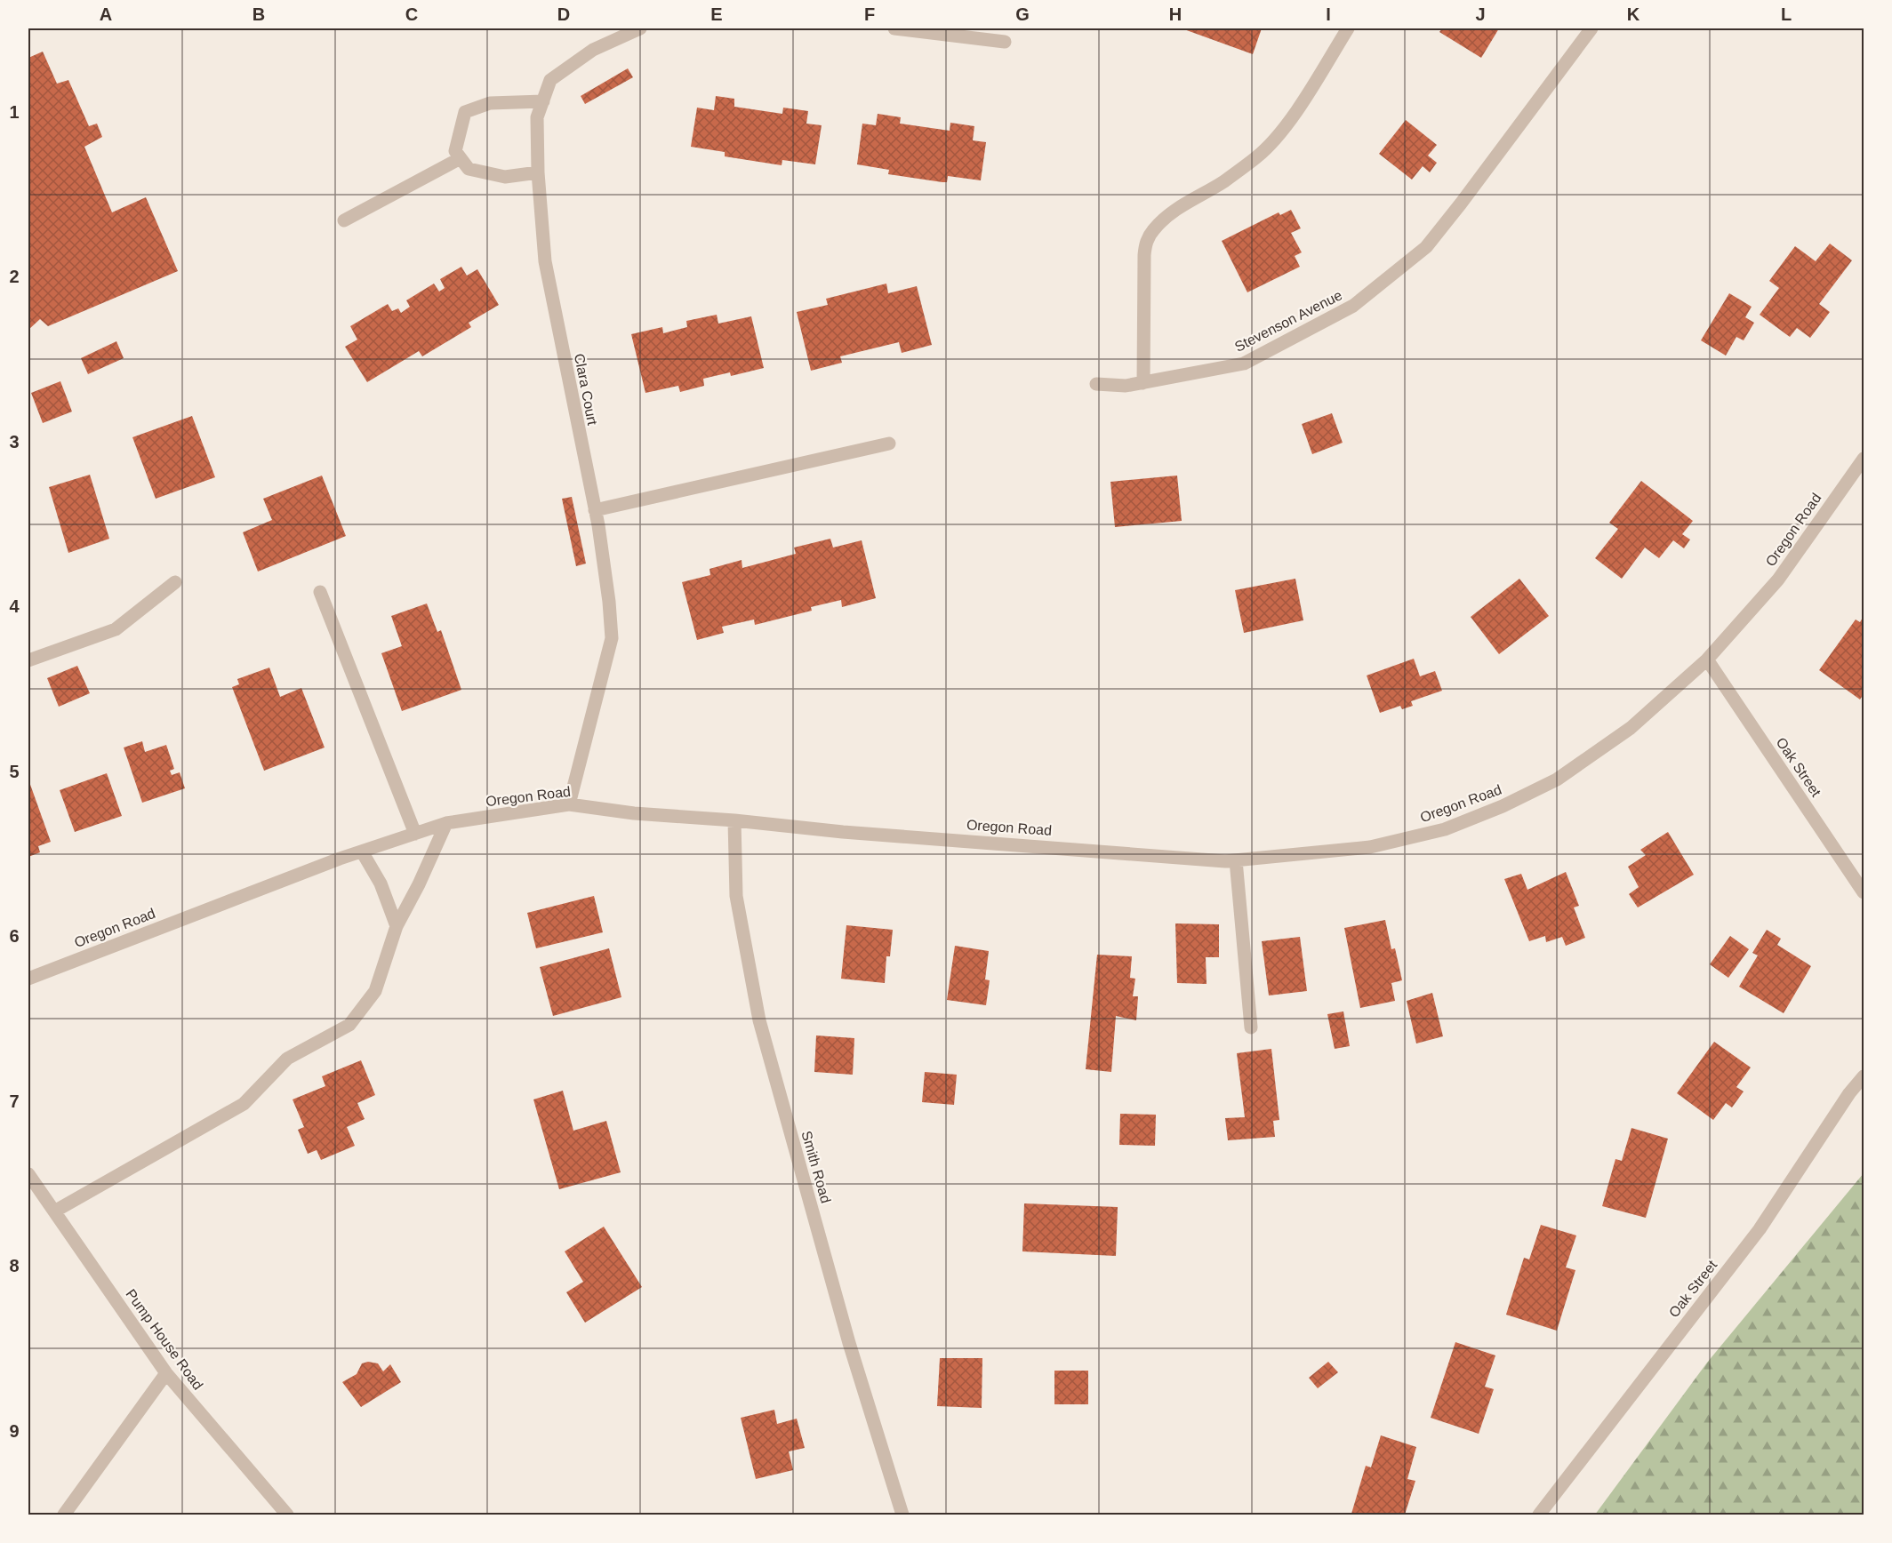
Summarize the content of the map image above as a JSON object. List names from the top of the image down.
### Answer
{
  "streets": {
    "street": [
      "Stevenson Avenue",
      "Clara Court",
      "Oregon Road",
      "Oak Street",
      "Smith Road",
      "Pump House Road"
    ]
  },
  "crossings": [
    ["Clara Court", "Oregon Road"],
    ["Oregon Road", "Oak Street"],
    ["Oregon Road", "Smith Road"]
  ],
  "grid": {
    "columns": [
      "A",
      "B",
      "C",
      "D",
      "E",
      "F",
      "G",
      "H",
      "I",
      "J",
      "K",
      "L"
    ],
    "rows": [
      "1",
      "2",
      "3",
      "4",
      "5",
      "6",
      "7",
      "8",
      "9"
    ]
  }
}
